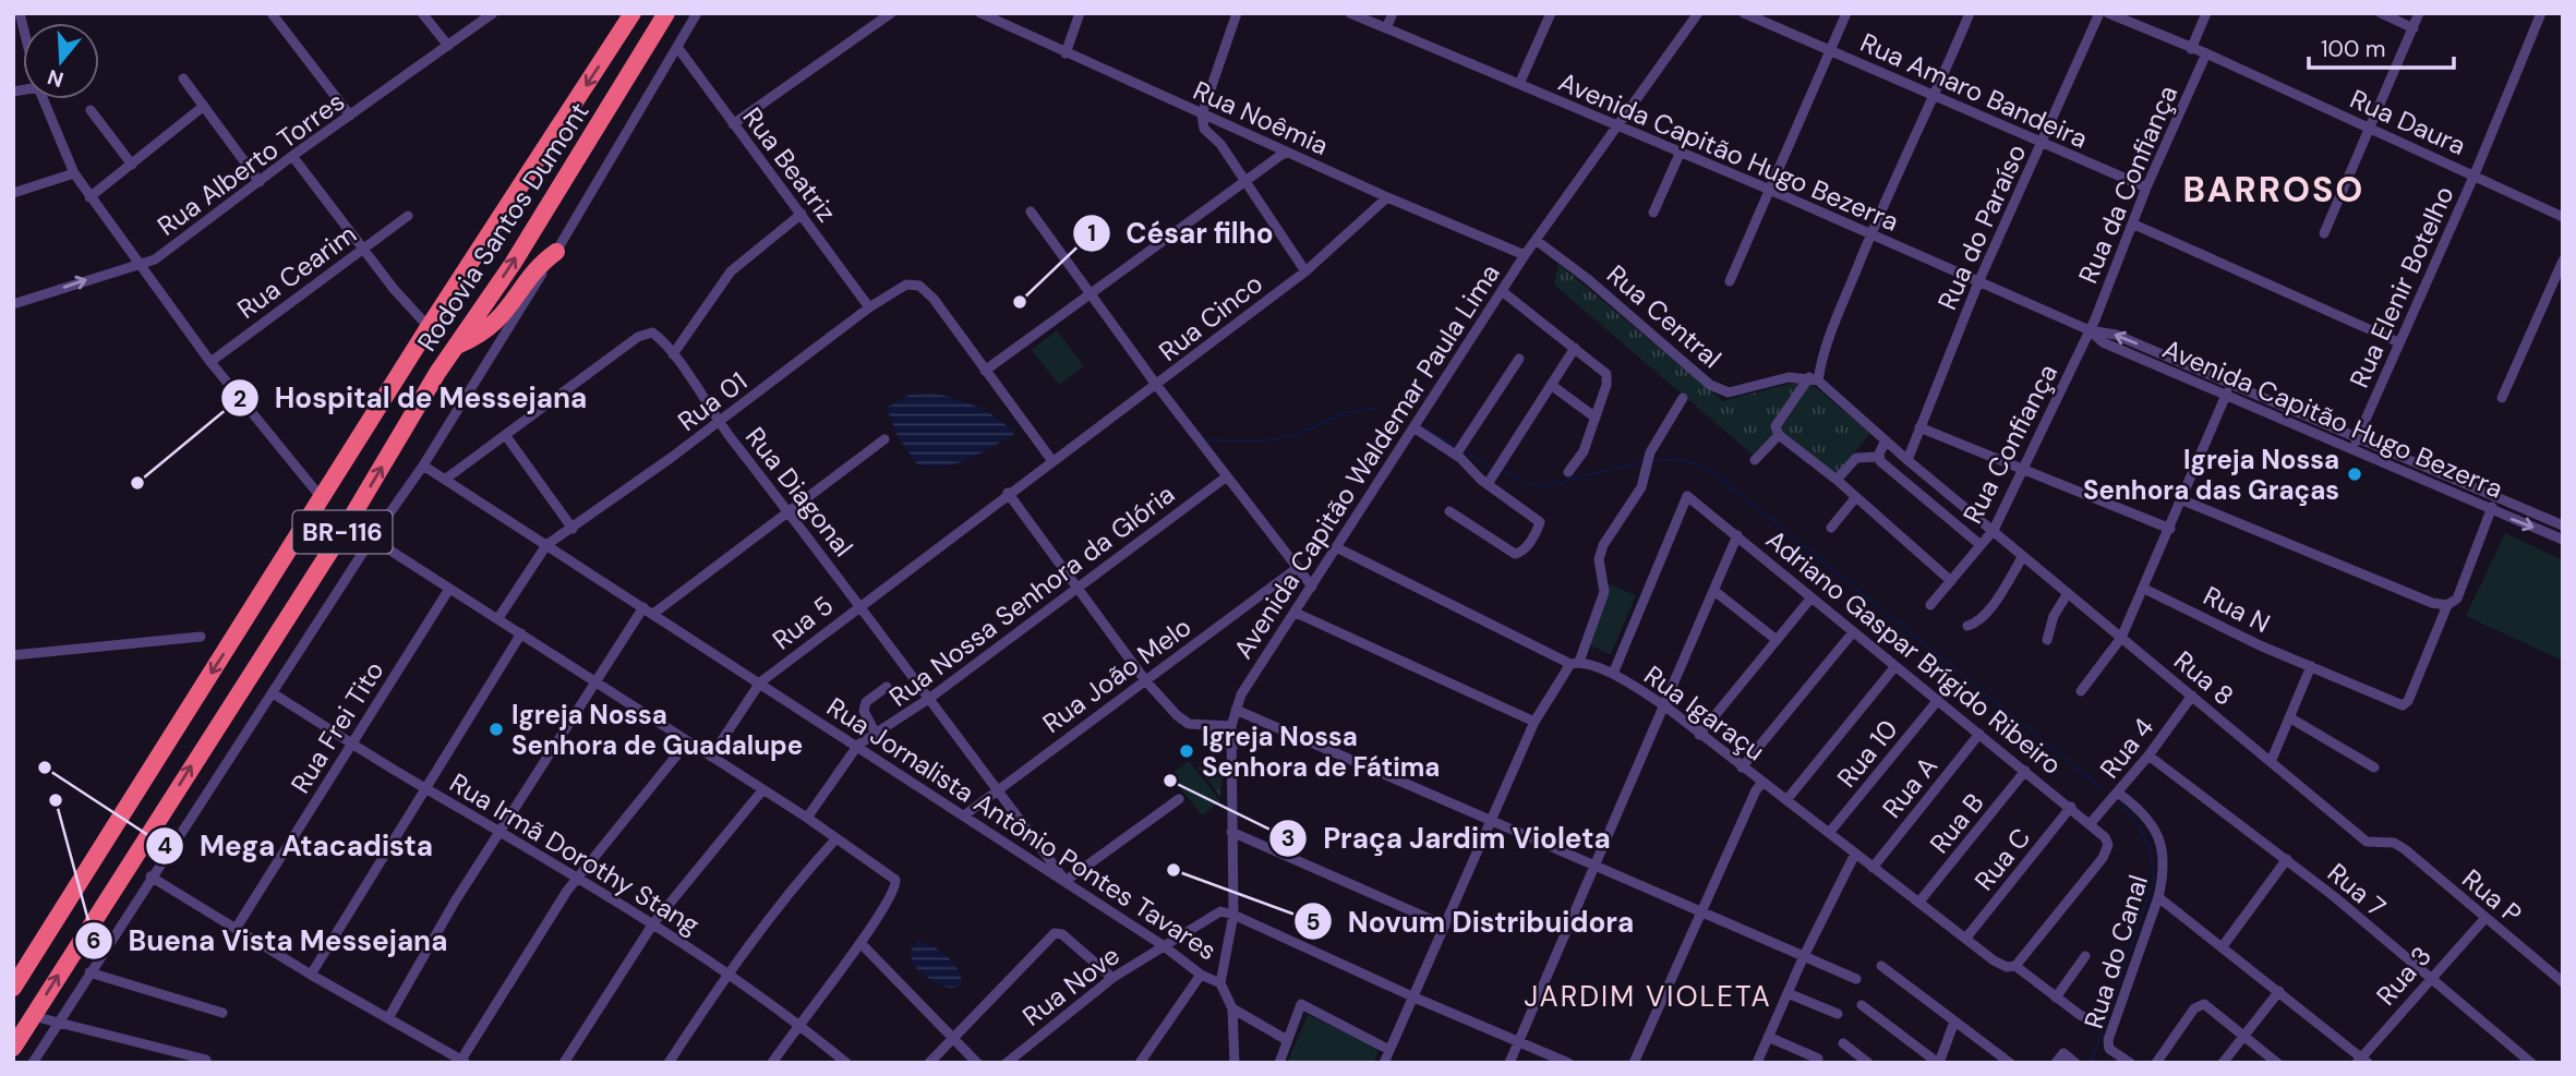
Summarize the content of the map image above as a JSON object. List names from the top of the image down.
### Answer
{
  "streets": {
    "highway": ["Rodovia Santos Dumont", "BR-116"],
    "street": [
      "Rua Amaro Bandeira",
      "Rua Noêmia",
      "Rua Daura",
      "Avenida Capitão Hugo Bezerra",
      "Rua Alberto Torres",
      "Rua Beatriz",
      "Rua da Confiança",
      "Rua do Paraíso",
      "Rua Cearim",
      "Rua Elenir Botelho",
      "Rua Central",
      "Rua Cinco",
      "Rua 01",
      "Rua Confiança",
      "Avenida Capitão Waldemar Paula Lima",
      "Rua Diagonal",
      "Rua Nossa Senhora da Glória",
      "Rua N",
      "Rua 5",
      "Adriano Gaspar Brígido Ribeiro",
      "Rua João Melo",
      "Rua 8",
      "Rua Igaraçu",
      "Rua Frei Tito",
      "Rua 4",
      "Rua 10",
      "Rua A",
      "Rua B",
      "Rua Jornalista Antônio Pontes Tavares",
      "Rua Irmã Dorothy Stang",
      "Rua C",
      "Rua 7",
      "Rua P",
      "Rua do Canal",
      "Rua 3",
      "Rua Nove"
    ]
  },
  "crossings": [
    ["Rua Amaro Bandeira", "Rua da Confiança"],
    ["Rua Amaro Bandeira", "Rua do Paraíso"],
    ["Rua Noêmia", "Rua Cinco"],
    ["Rua Noêmia", "Avenida Capitão Waldemar Paula Lima"],
    ["Rua Daura", "Rua da Confiança"],
    ["Rua Daura", "Rua Elenir Botelho"],
    ["Avenida Capitão Hugo Bezerra", "Rua da Confiança"],
    ["Avenida Capitão Hugo Bezerra", "Rua do Paraíso"],
    ["Avenida Capitão Hugo Bezerra", "Rua Elenir Botelho"],
    ["Avenida Capitão Hugo Bezerra", "Rua Confiança"],
    ["Avenida Capitão Hugo Bezerra", "Avenida Capitão Waldemar Paula Lima"],
    ["Rua Beatriz", "Rua 01"],
    ["Rua da Confiança", "Rua Confiança"],
    ["Rua Central", "Avenida Capitão Waldemar Paula Lima"],
    ["Rua Cinco", "Rua 5"],
    ["Rua 01", "Rua Diagonal"],
    ["Rua 01", "Rua Jornalista Antônio Pontes Tavares"],
    ["Rua Confiança", "Rua 8"],
    ["Avenida Capitão Waldemar Paula Lima", "Rua Igaraçu"],
    ["Avenida Capitão Waldemar Paula Lima", "Rua Jornalista Antônio Pontes Tavares"],
    ["Avenida Capitão Waldemar Paula Lima", "Rua Nove"],
    ["Rua Diagonal", "Rua Nossa Senhora da Glória"],
    ["Rua Diagonal", "Rua 5"],
    ["Rua Diagonal", "Rua João Melo"],
    ["Rua Diagonal", "Rua Jornalista Antônio Pontes Tavares"],
    ["Rua Nossa Senhora da Glória", "Rua Jornalista Antônio Pontes Tavares"],
    ["Rua 5", "Rua Jornalista Antônio Pontes Tavares"],
    ["Adriano Gaspar Brígido Ribeiro", "Rua Igaraçu"],
    ["Adriano Gaspar Brígido Ribeiro", "Rua 4"],
    ["Adriano Gaspar Brígido Ribeiro", "Rua 10"],
    ["Adriano Gaspar Brígido Ribeiro", "Rua A"],
    ["Adriano Gaspar Brígido Ribeiro", "Rua B"],
    ["Adriano Gaspar Brígido Ribeiro", "Rua C"],
    ["Rua João Melo", "Rua Jornalista Antônio Pontes Tavares"],
    ["Rua 8", "Rua 4"],
    ["Rua 8", "Rua P"],
    ["Rua Igaraçu", "Rua 10"],
    ["Rua Igaraçu", "Rua A"],
    ["Rua Igaraçu", "Rua B"],
    ["Rua Igaraçu", "Rua C"],
    ["Rua Frei Tito", "Rua Irmã Dorothy Stang"],
    ["Rua 4", "Rua 7"],
    ["Rua 4", "Rua do Canal"],
    ["Rua Jornalista Antônio Pontes Tavares", "Rua Nove"],
    ["Rua 7", "Rua 3"],
    ["Rua P", "Rua 3"]
  ],
  "districts": ["BARROSO", "JARDIM VIOLETA"],
  "places": [
    "César filho",
    "Igreja Nossa Senhora das Graças",
    "Hospital de Messejana",
    "Igreja Nossa Senhora de Guadalupe",
    "Igreja Nossa Senhora de Fátima",
    "Mega Atacadista",
    "Praça Jardim Violeta",
    "Buena Vista Messejana",
    "Novum Distribuidora"
  ],
  "scale_bar": "100 m",
  "north": "bottom"
}
